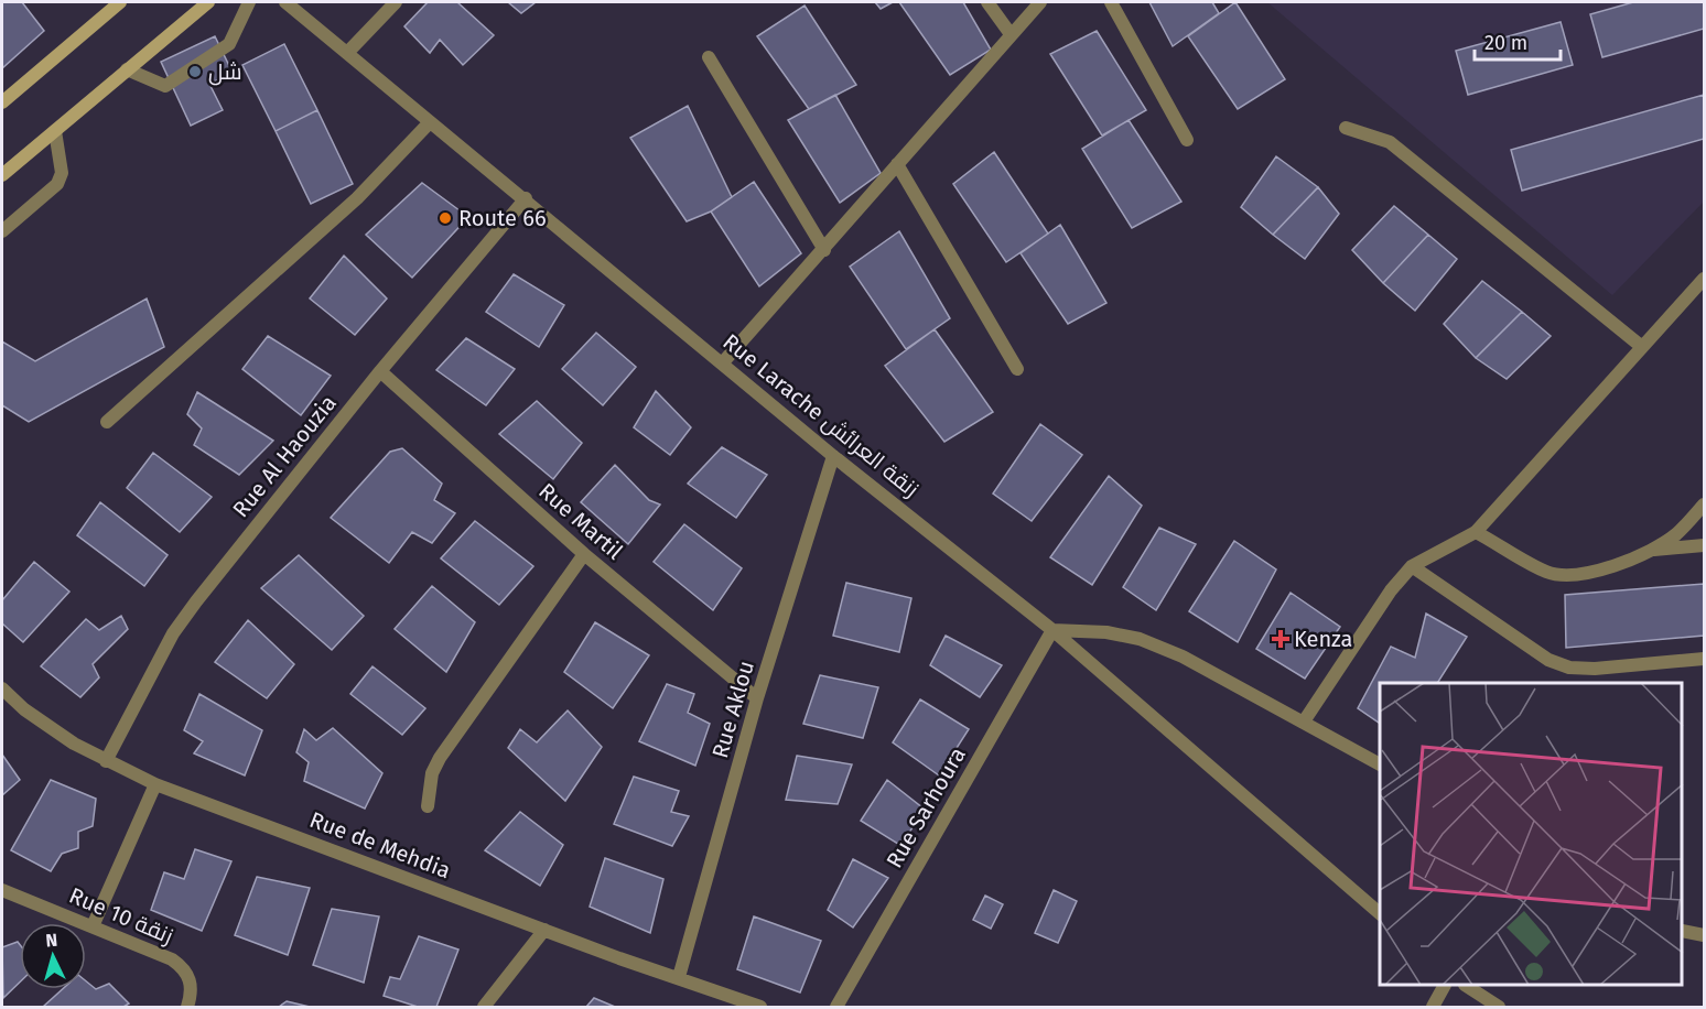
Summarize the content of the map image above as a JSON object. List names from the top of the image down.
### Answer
{
  "streets": {
    "street": [
      "Rue Larache زنقة العرائش",
      "Rue Al Haouzia",
      "Rue Martil",
      "Rue Aklou",
      "Rue Sarhoura",
      "Rue de Mehdia",
      "Rue 10 زنقة"
    ]
  },
  "crossings": [
    ["Rue Larache زنقة العرائش", "Rue Al Haouzia"],
    ["Rue Larache زنقة العرائش", "Rue Aklou"],
    ["Rue Larache زنقة العرائش", "Rue Sarhoura"],
    ["Rue Al Haouzia", "Rue Martil"],
    ["Rue Al Haouzia", "Rue de Mehdia"],
    ["Rue Martil", "Rue Aklou"],
    ["Rue Aklou", "Rue de Mehdia"]
  ],
  "places": {
    "other": ["شل", "Route 66"],
    "health": ["Kenza"]
  },
  "scale_bar": "20 m",
  "north": "top"
}
